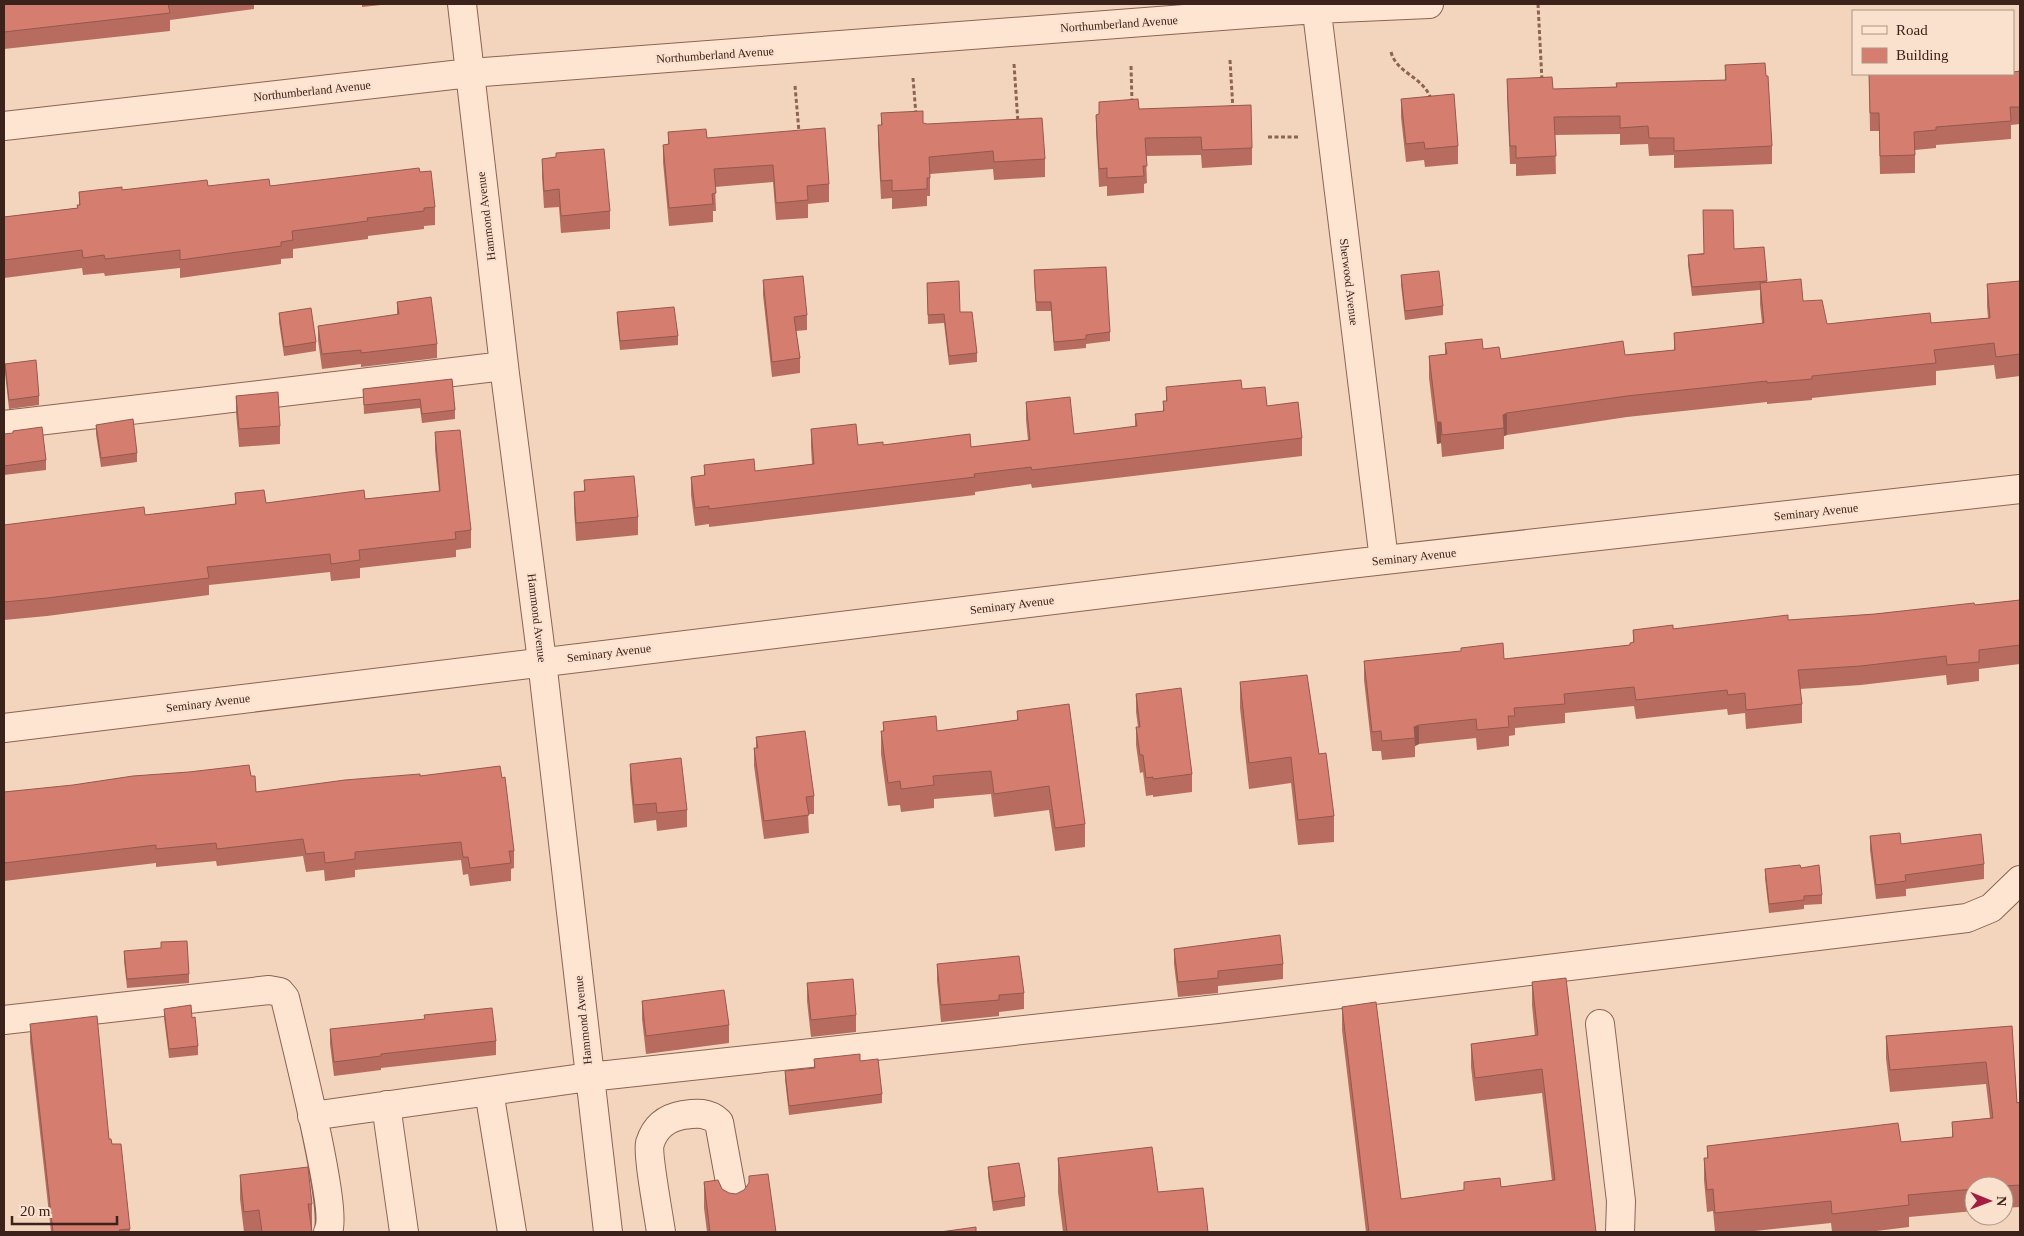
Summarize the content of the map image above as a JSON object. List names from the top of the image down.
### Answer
{
  "streets": {
    "street": [
      "Northumberland Avenue",
      "Hammond Avenue",
      "Sherwood Avenue",
      "Seminary Avenue"
    ]
  },
  "crossings": [
    ["Northumberland Avenue", "Hammond Avenue"],
    ["Northumberland Avenue", "Sherwood Avenue"],
    ["Hammond Avenue", "Seminary Avenue"],
    ["Sherwood Avenue", "Seminary Avenue"]
  ],
  "legend": ["Road", "Building"],
  "scale_bar": "20 m",
  "north": "right"
}
